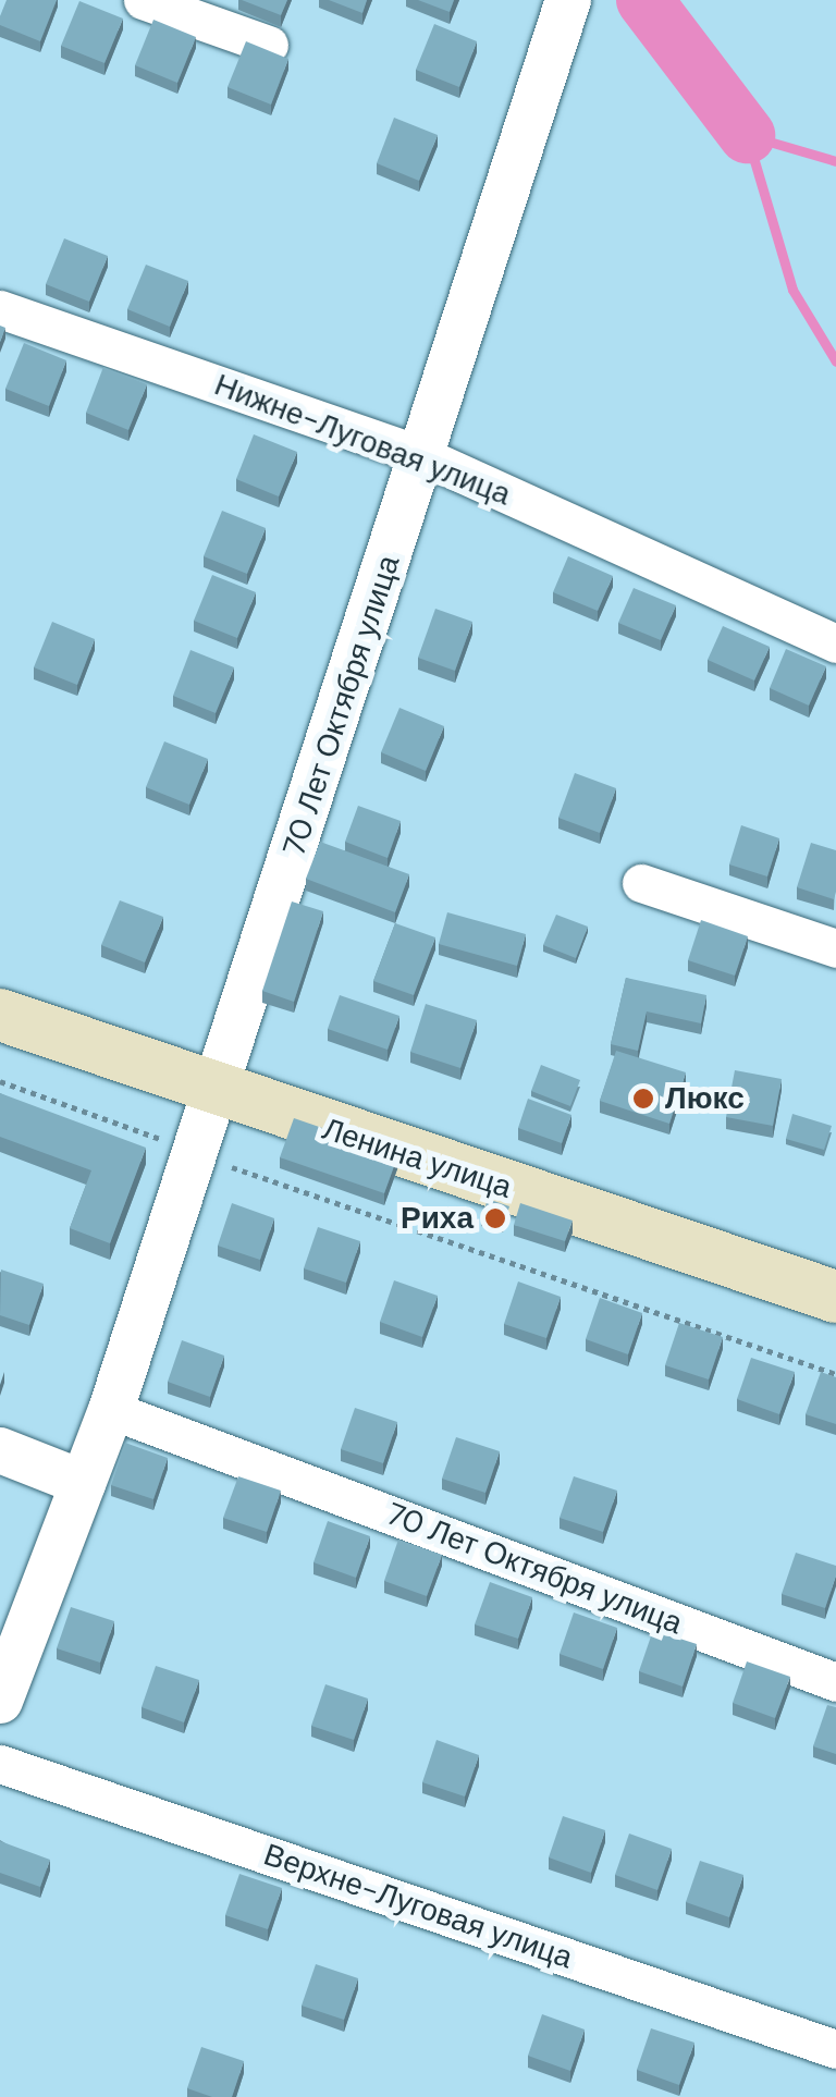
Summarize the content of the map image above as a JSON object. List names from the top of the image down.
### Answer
{
  "streets": {
    "main road": ["Ленина улица"],
    "street": ["Нижне-Луговая улица", "70 Лет Октября улица", "Верхне-Луговая улица"]
  },
  "crossings": [
    ["Нижне-Луговая улица", "70 Лет Октября улица"],
    ["70 Лет Октября улица", "Ленина улица"]
  ],
  "places": ["Люкс", "Риха"]
}
